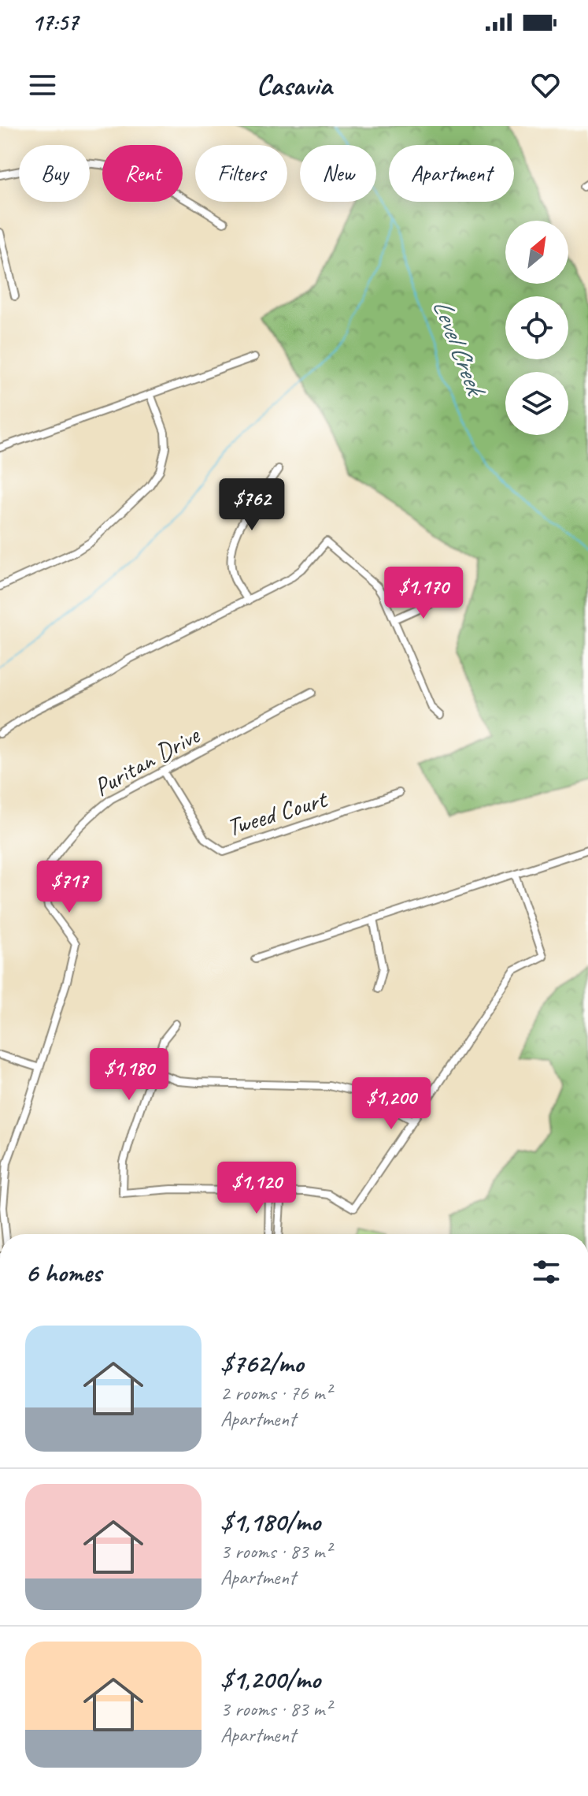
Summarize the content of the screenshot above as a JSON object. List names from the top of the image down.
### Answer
{
  "streets": {
    "street": ["Puritan Drive", "Tweed Court"]
  },
  "crossings": [
    ["Puritan Drive", "Tweed Court"]
  ],
  "water": ["Level Creek"],
  "north": "top right",
  "page": {
    "status": "17:57",
    "header": "Casavia",
    "chip": [
      "Buy",
      "Rent",
      "Filters",
      "New",
      "Apartment"
    ],
    "price": [
      "$762",
      "$1,170",
      "$717",
      "$1,180",
      "$1,200",
      "$1,120"
    ],
    "heading": "6 homes",
    "list": [
      {
        "name": "$762/mo",
        "note": "2 rooms · 76 m² · Apartment"
      },
      {
        "name": "$1,180/mo",
        "note": "3 rooms · 83 m² · Apartment"
      },
      {
        "name": "$1,200/mo",
        "note": "3 rooms · 83 m² · Apartment"
      }
    ]
  }
}
